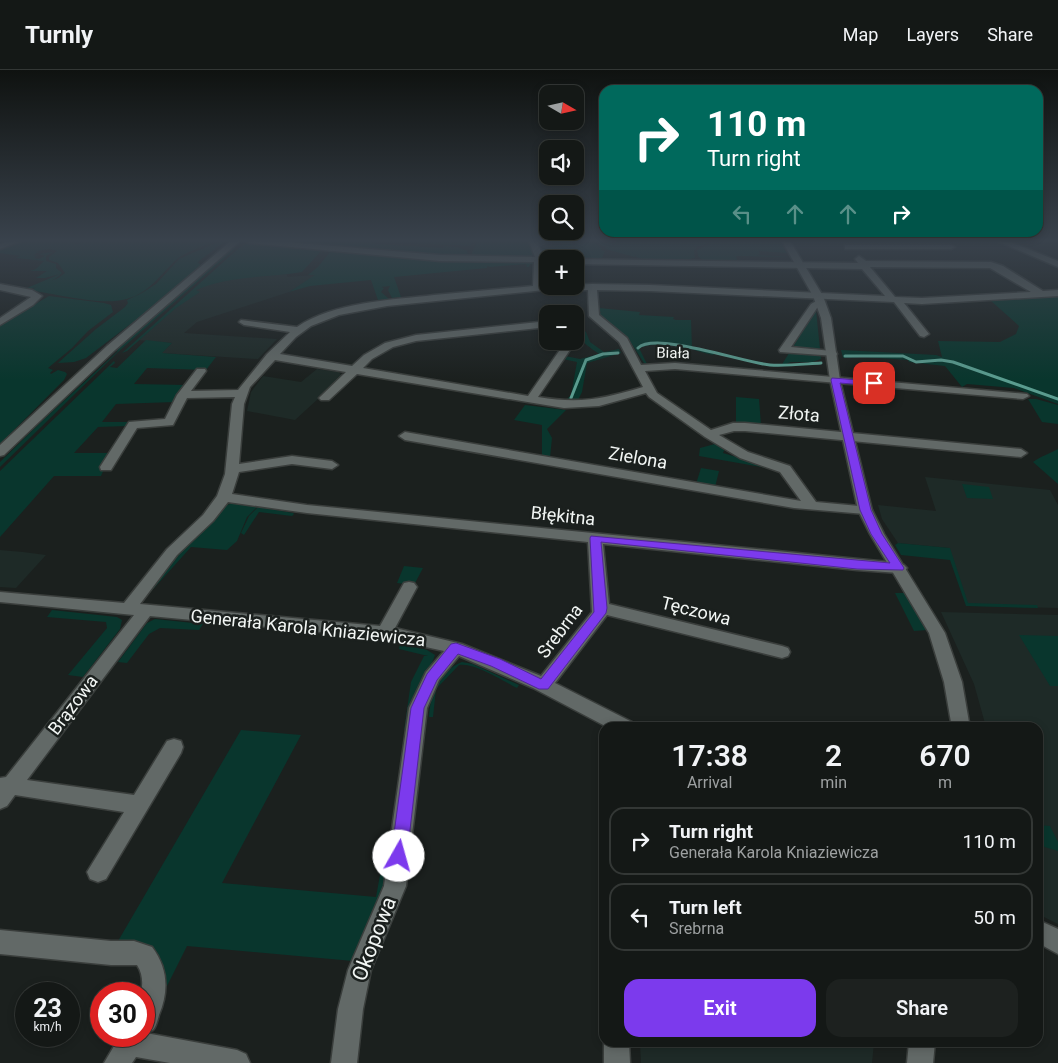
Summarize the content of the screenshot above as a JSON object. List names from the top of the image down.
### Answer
{
  "streets": {
    "street": [
      "Biała",
      "Złota",
      "Zielona",
      "Błękitna",
      "Tęczowa",
      "Generała Karola Kniaziewicza",
      "Srebrna",
      "Brązowa",
      "Okopowa"
    ]
  },
  "crossings": [
    ["Błękitna", "Srebrna"],
    ["Błękitna", "Brązowa"],
    ["Tęczowa", "Srebrna"],
    ["Generała Karola Kniaziewicza", "Srebrna"],
    ["Generała Karola Kniaziewicza", "Brązowa"],
    ["Generała Karola Kniaziewicza", "Okopowa"]
  ],
  "north": "right",
  "page": {
    "header": "Turnly",
    "nav": ["Map", "Layers", "Share"],
    "map_buttons": ["+", "−"],
    "turn": ["110 m", "Turn right"],
    "eta": [
      "17:38",
      "Arrival",
      "2",
      "min",
      "670",
      "m"
    ],
    "list": [
      {
        "name": "Turn right",
        "note": "Generała Karola Kniaziewicza",
        "value": "110 m"
      },
      {
        "name": "Turn left",
        "note": "Srebrna",
        "value": "50 m"
      }
    ],
    "buttons": ["Exit", "Share"],
    "speed": "23 km/h",
    "limit": "30"
  }
}
